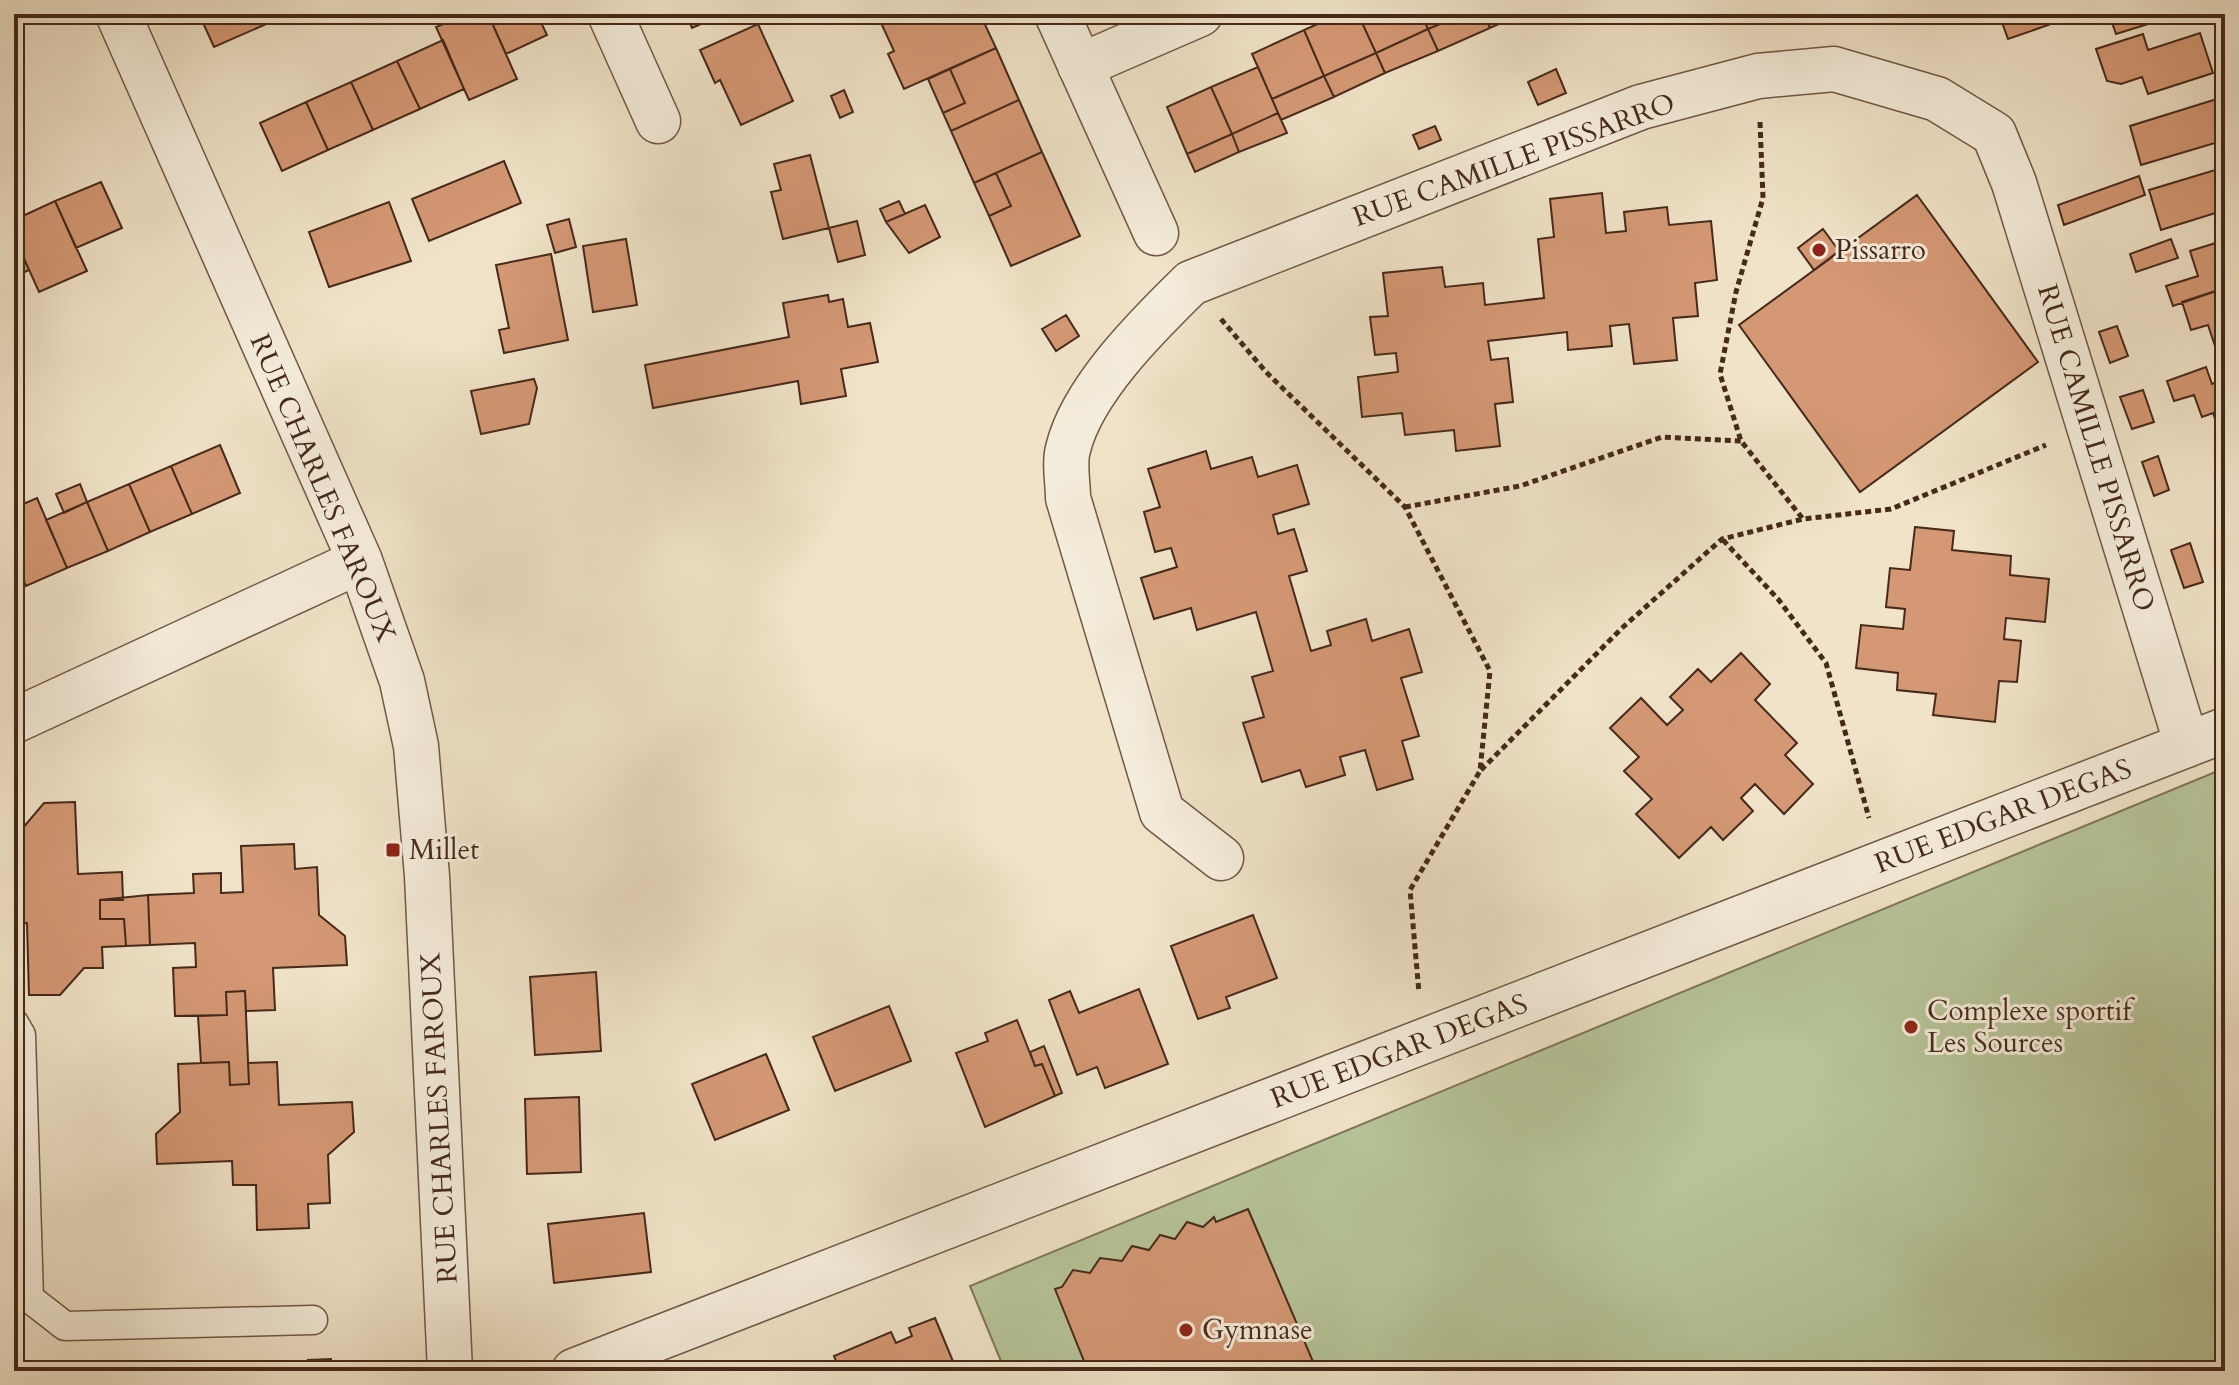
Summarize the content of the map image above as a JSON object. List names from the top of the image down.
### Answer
{
  "streets": {
    "street": ["RUE CAMILLE PISSARRO", "RUE CHARLES FAROUX", "RUE EDGAR DEGAS"]
  },
  "crossings": [
    ["RUE CAMILLE PISSARRO", "RUE EDGAR DEGAS"]
  ],
  "places": {
    "other": ["Pissarro", "Complexe sportif Les Sources", "Gymnase"],
    "transit": ["Millet"]
  }
}
